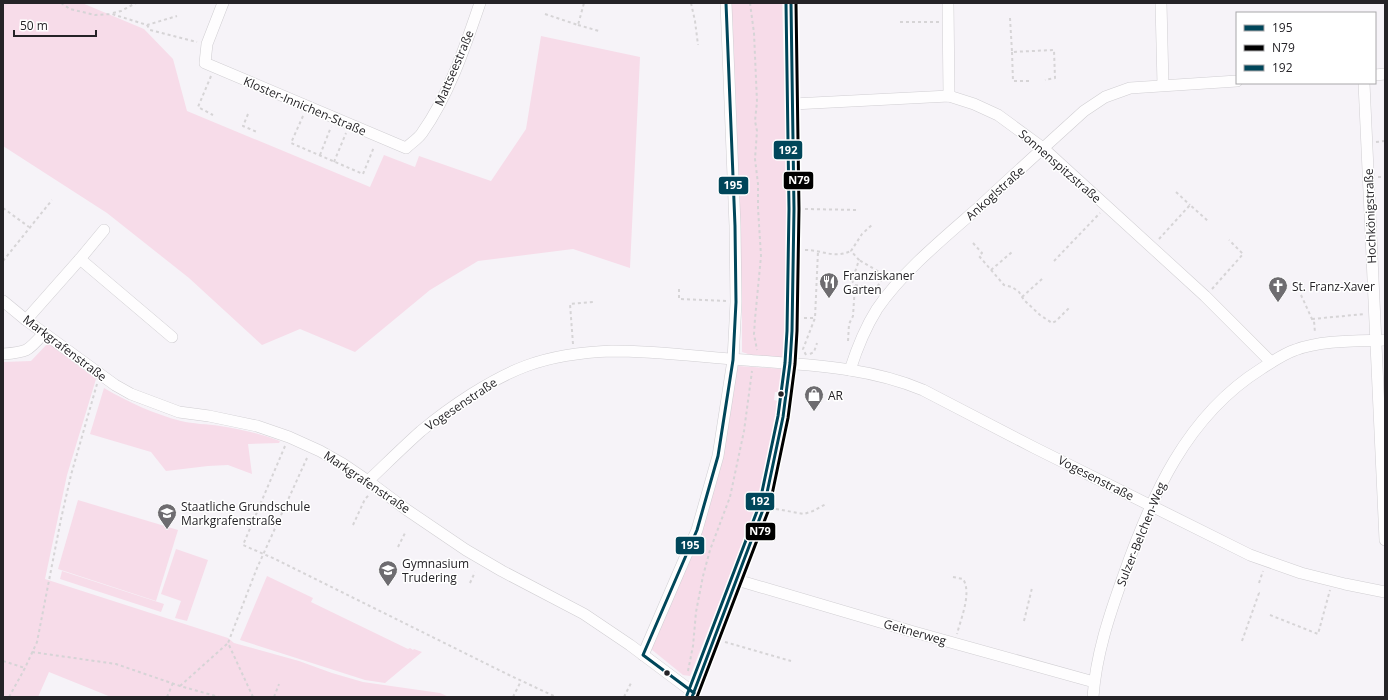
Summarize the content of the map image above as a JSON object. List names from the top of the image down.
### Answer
{
  "streets": {
    "street": [
      "Mattseestraße",
      "Kloster-Innichen-Straße",
      "Sonnenspitzstraße",
      "Ankoglstraße",
      "Hochkönigstraße",
      "Markgrafenstraße",
      "Vogesenstraße",
      "Sulzer-Belchen-Weg",
      "Geitnerweg"
    ]
  },
  "crossings": [
    ["Mattseestraße", "Kloster-Innichen-Straße"],
    ["Sonnenspitzstraße", "Ankoglstraße"],
    ["Sonnenspitzstraße", "Sulzer-Belchen-Weg"],
    ["Ankoglstraße", "Vogesenstraße"],
    ["Hochkönigstraße", "Sulzer-Belchen-Weg"],
    ["Markgrafenstraße", "Vogesenstraße"],
    ["Vogesenstraße", "Sulzer-Belchen-Weg"],
    ["Sulzer-Belchen-Weg", "Geitnerweg"]
  ],
  "places": {
    "restaurant": ["Franziskaner Garten"],
    "church": ["St. Franz-Xaver"],
    "shop": ["AR"],
    "school or university": ["Staatliche Grundschule Markgrafenstraße", "Gymnasium Trudering"]
  },
  "lines": ["transit line 195", "transit line N79", "transit line 192"],
  "legend": ["195", "N79", "192"],
  "scale_bar": "50 m"
}
